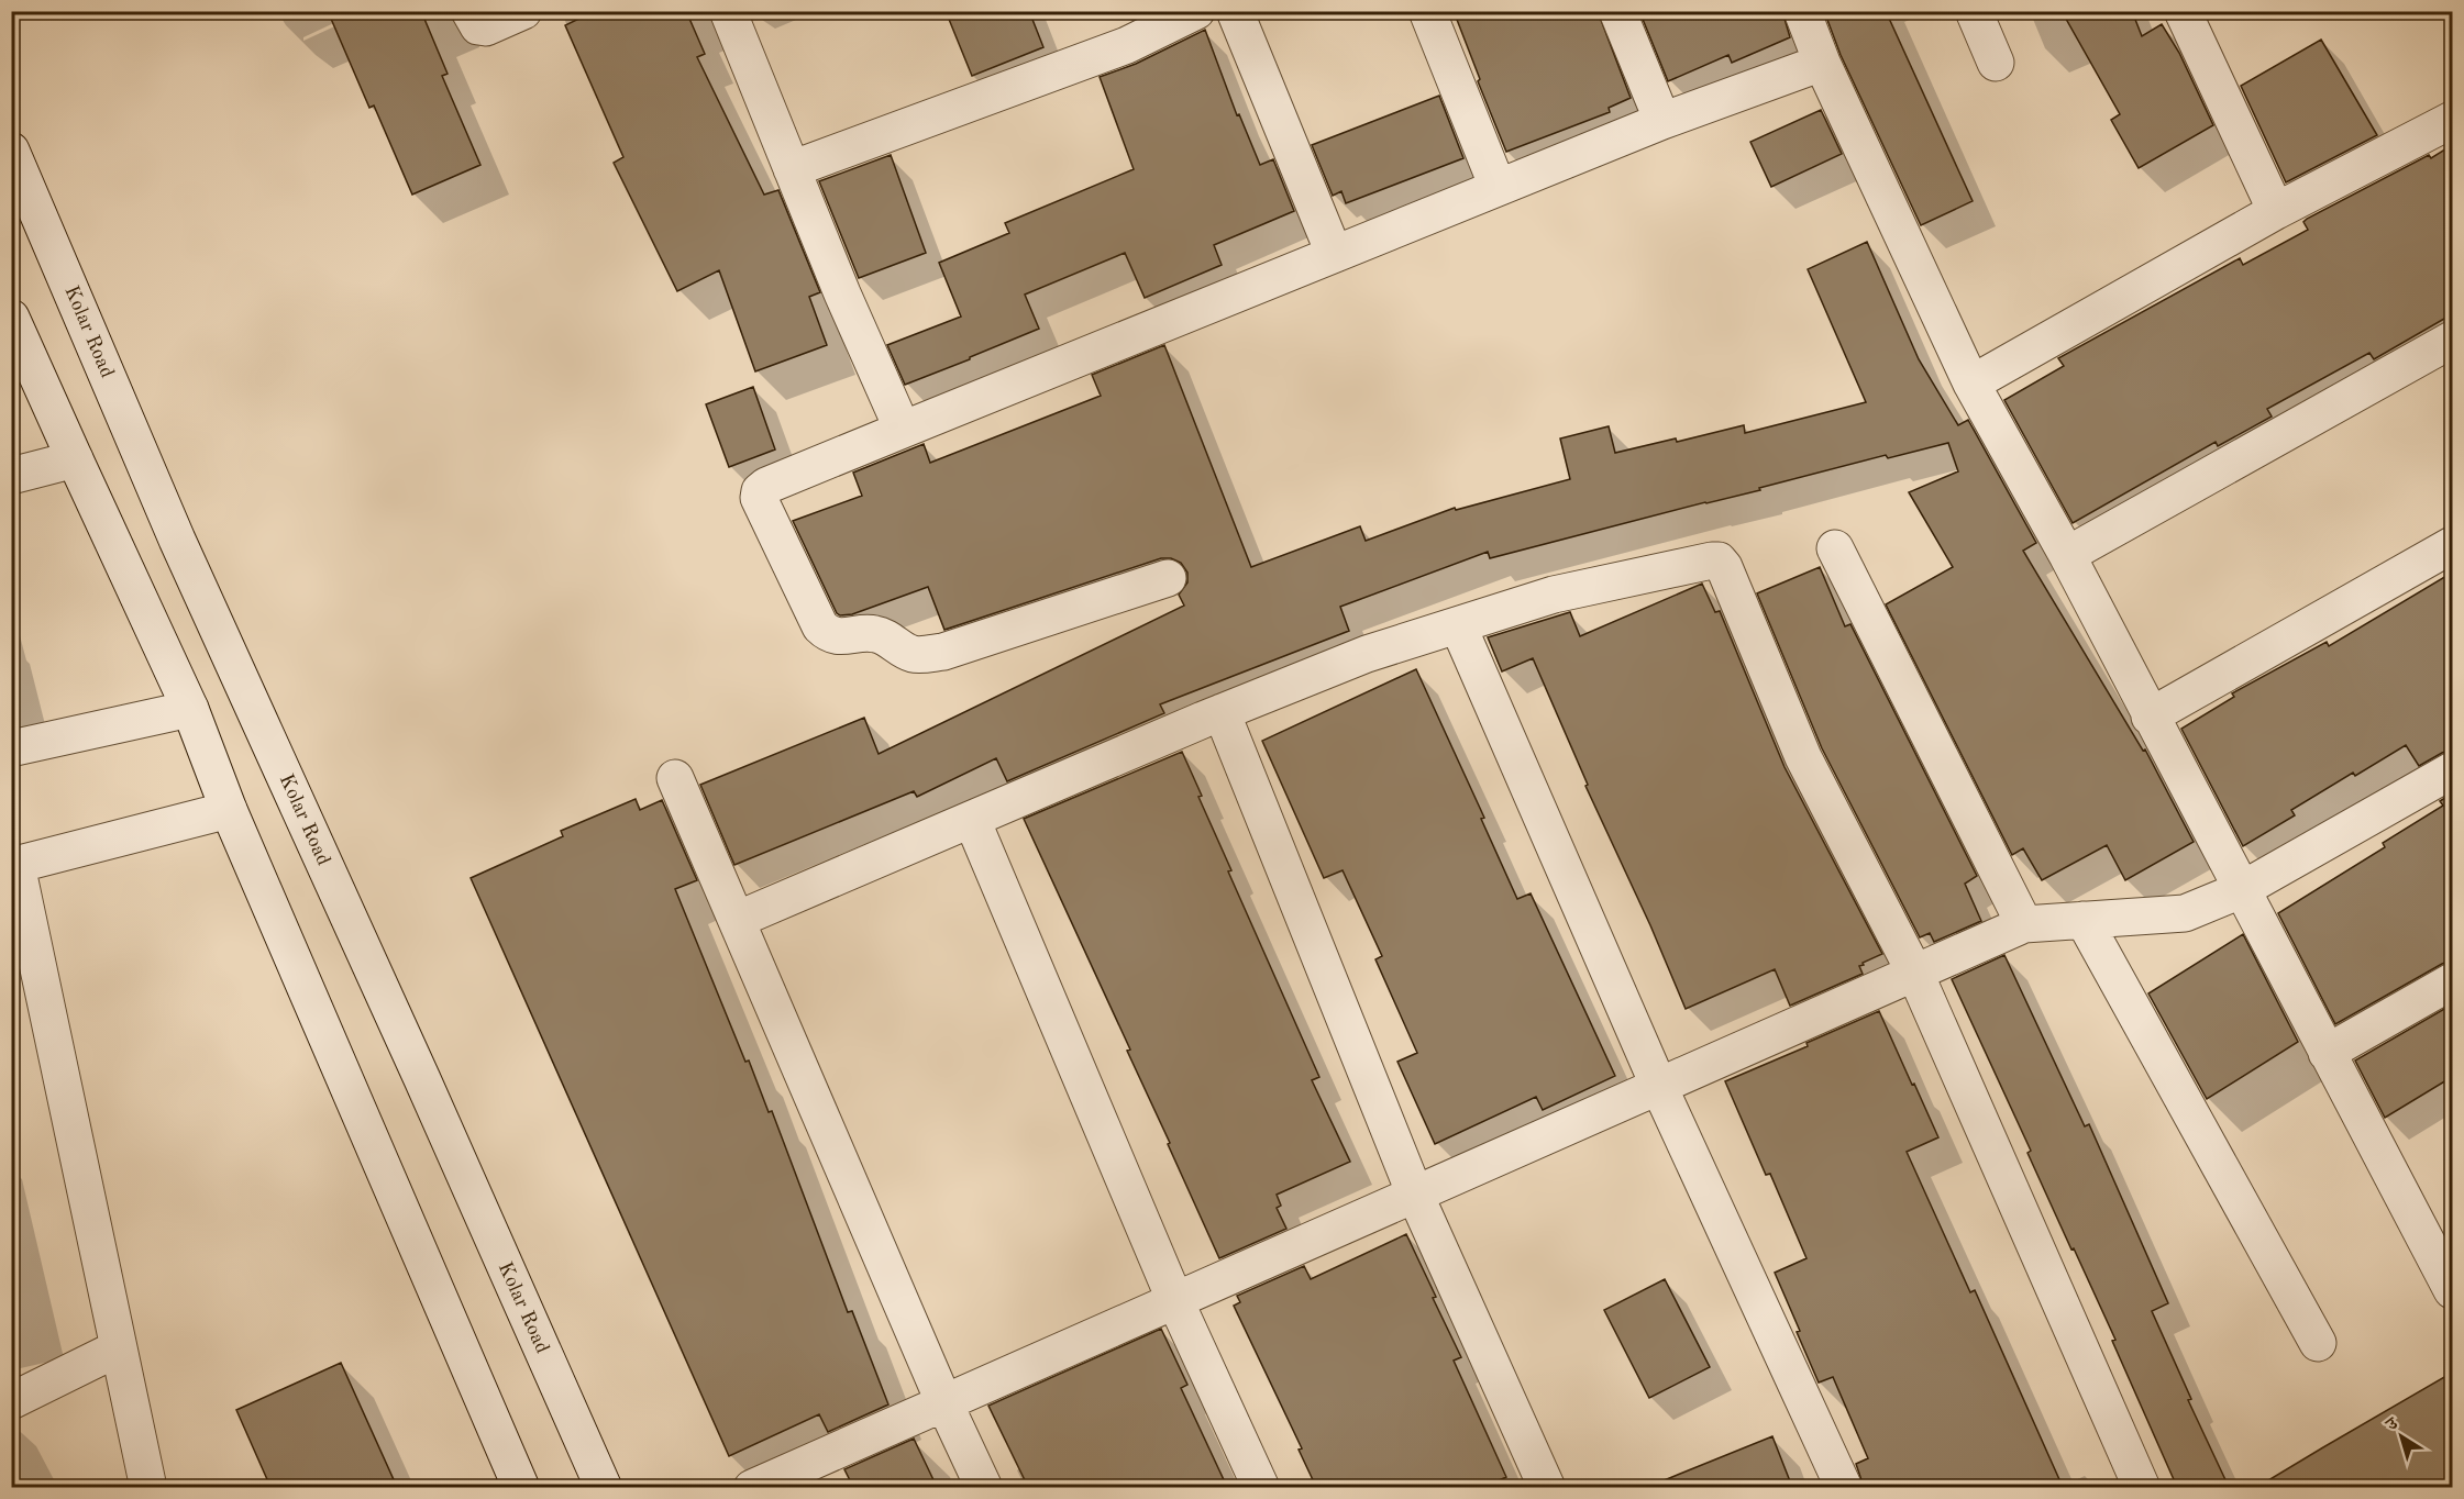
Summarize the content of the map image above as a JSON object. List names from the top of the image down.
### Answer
{
  "streets": {
    "street": ["Kolar Road"]
  },
  "north": "top left"
}
